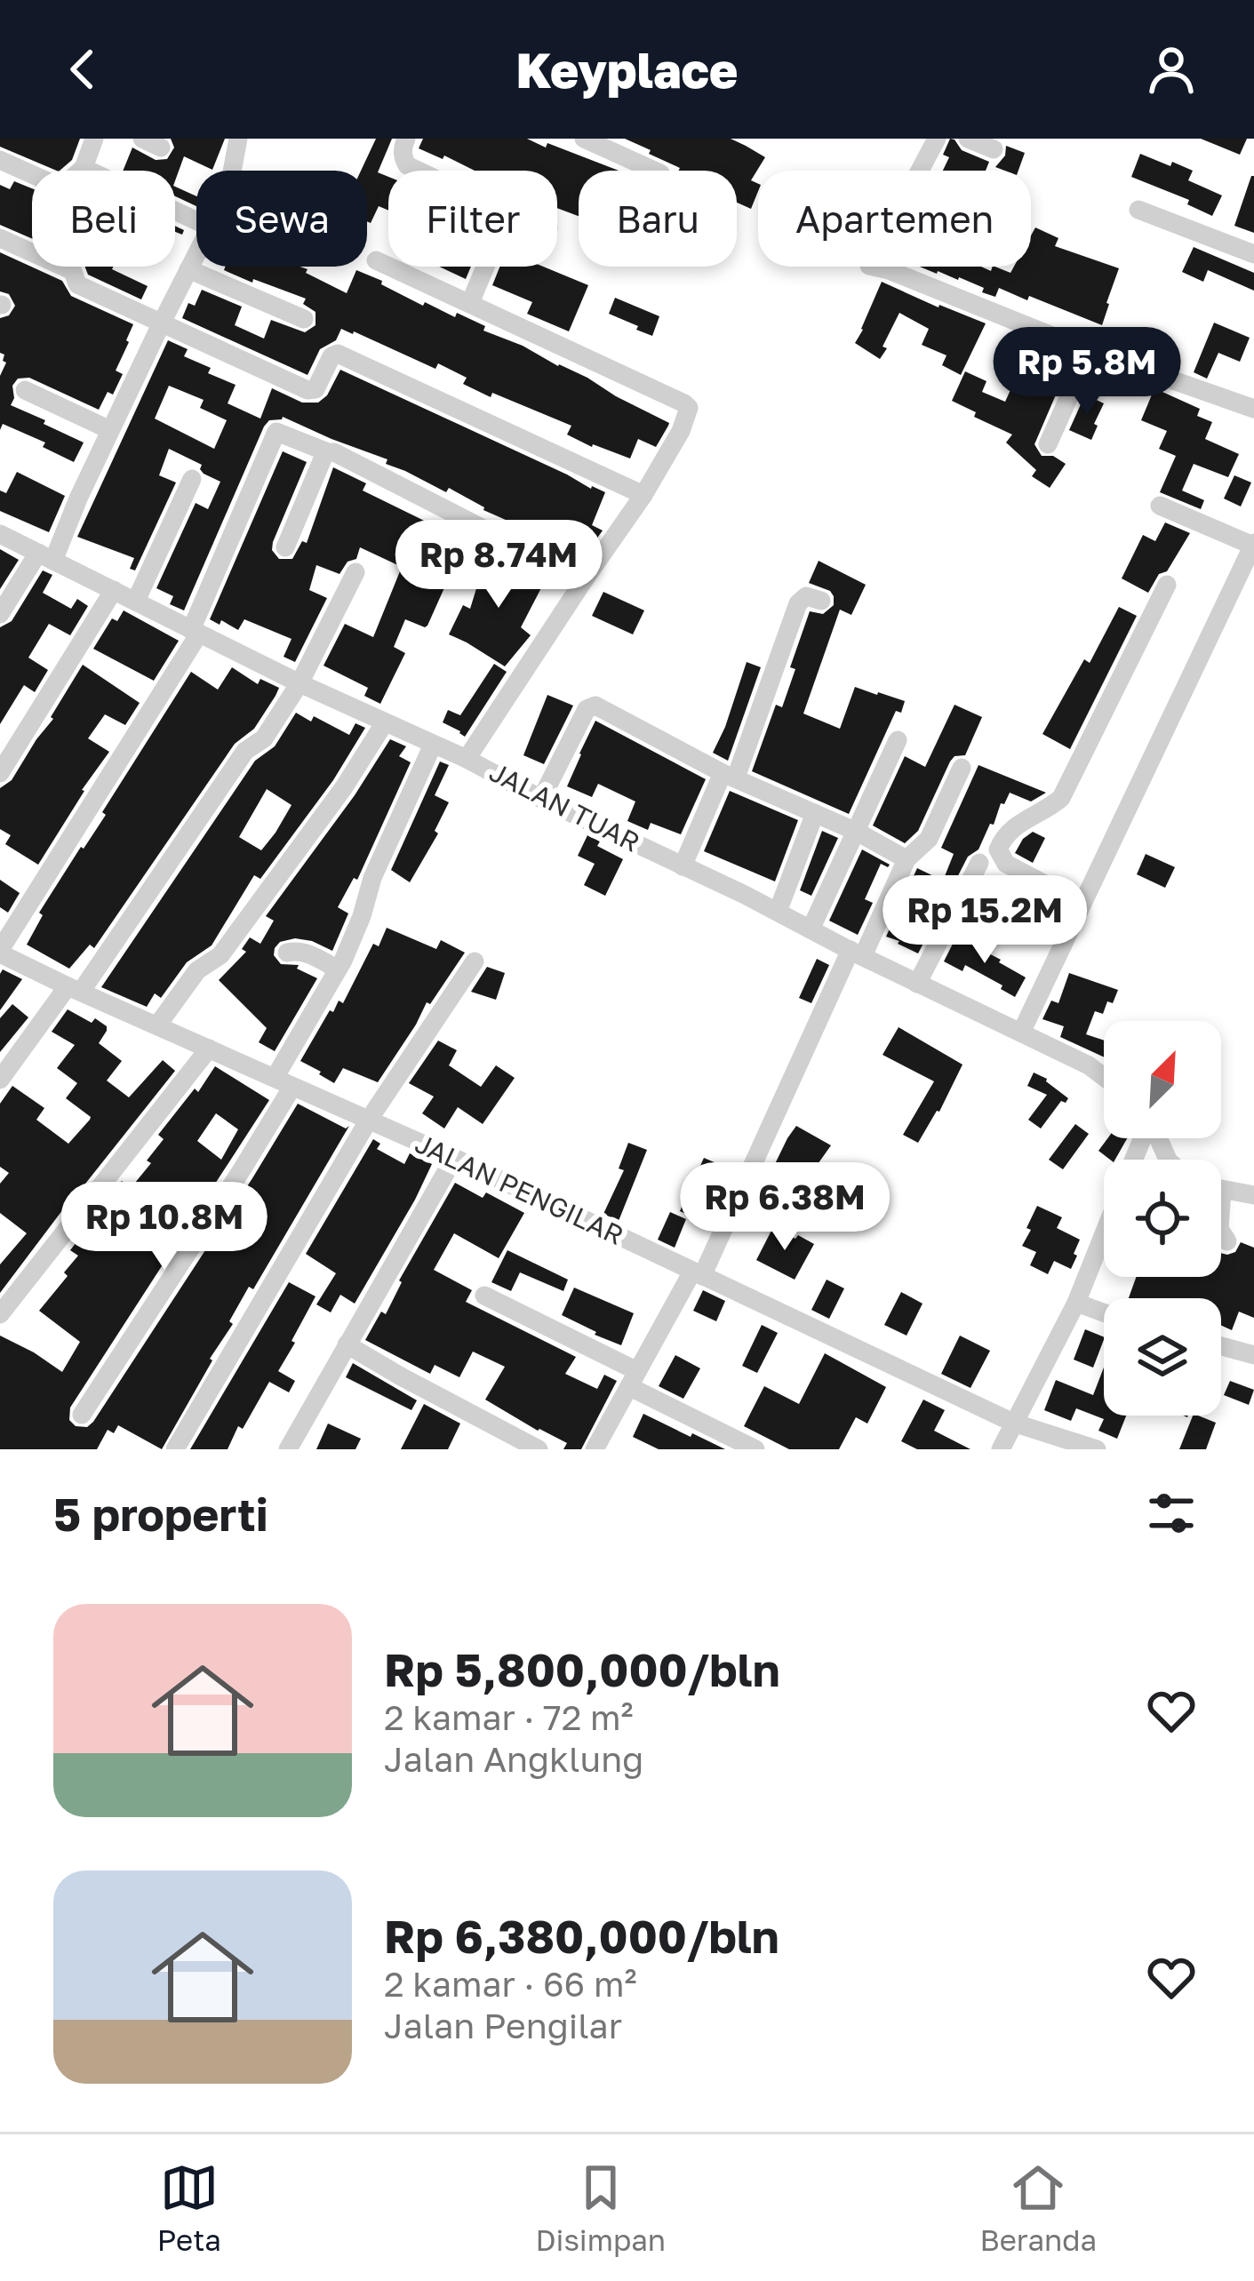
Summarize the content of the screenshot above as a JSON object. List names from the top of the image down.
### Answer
{
  "streets": {
    "street": ["JALAN TUAR", "JALAN PENGILAR"]
  },
  "north": "top right",
  "page": {
    "header": "Keyplace",
    "chip": [
      "Beli",
      "Sewa",
      "Filter",
      "Baru",
      "Apartemen"
    ],
    "price": [
      "Rp 5.8M",
      "Rp 8.74M",
      "Rp 15.2M",
      "Rp 6.38M",
      "Rp 10.8M"
    ],
    "heading": "5 properti",
    "list": [
      {
        "name": "Rp 5,800,000/bln",
        "note": "2 kamar · 72 m² · Jalan Angklung"
      },
      {
        "name": "Rp 6,380,000/bln",
        "note": "2 kamar · 66 m² · Jalan Pengilar"
      }
    ],
    "tabs": ["Peta", "Disimpan", "Beranda"]
  }
}
